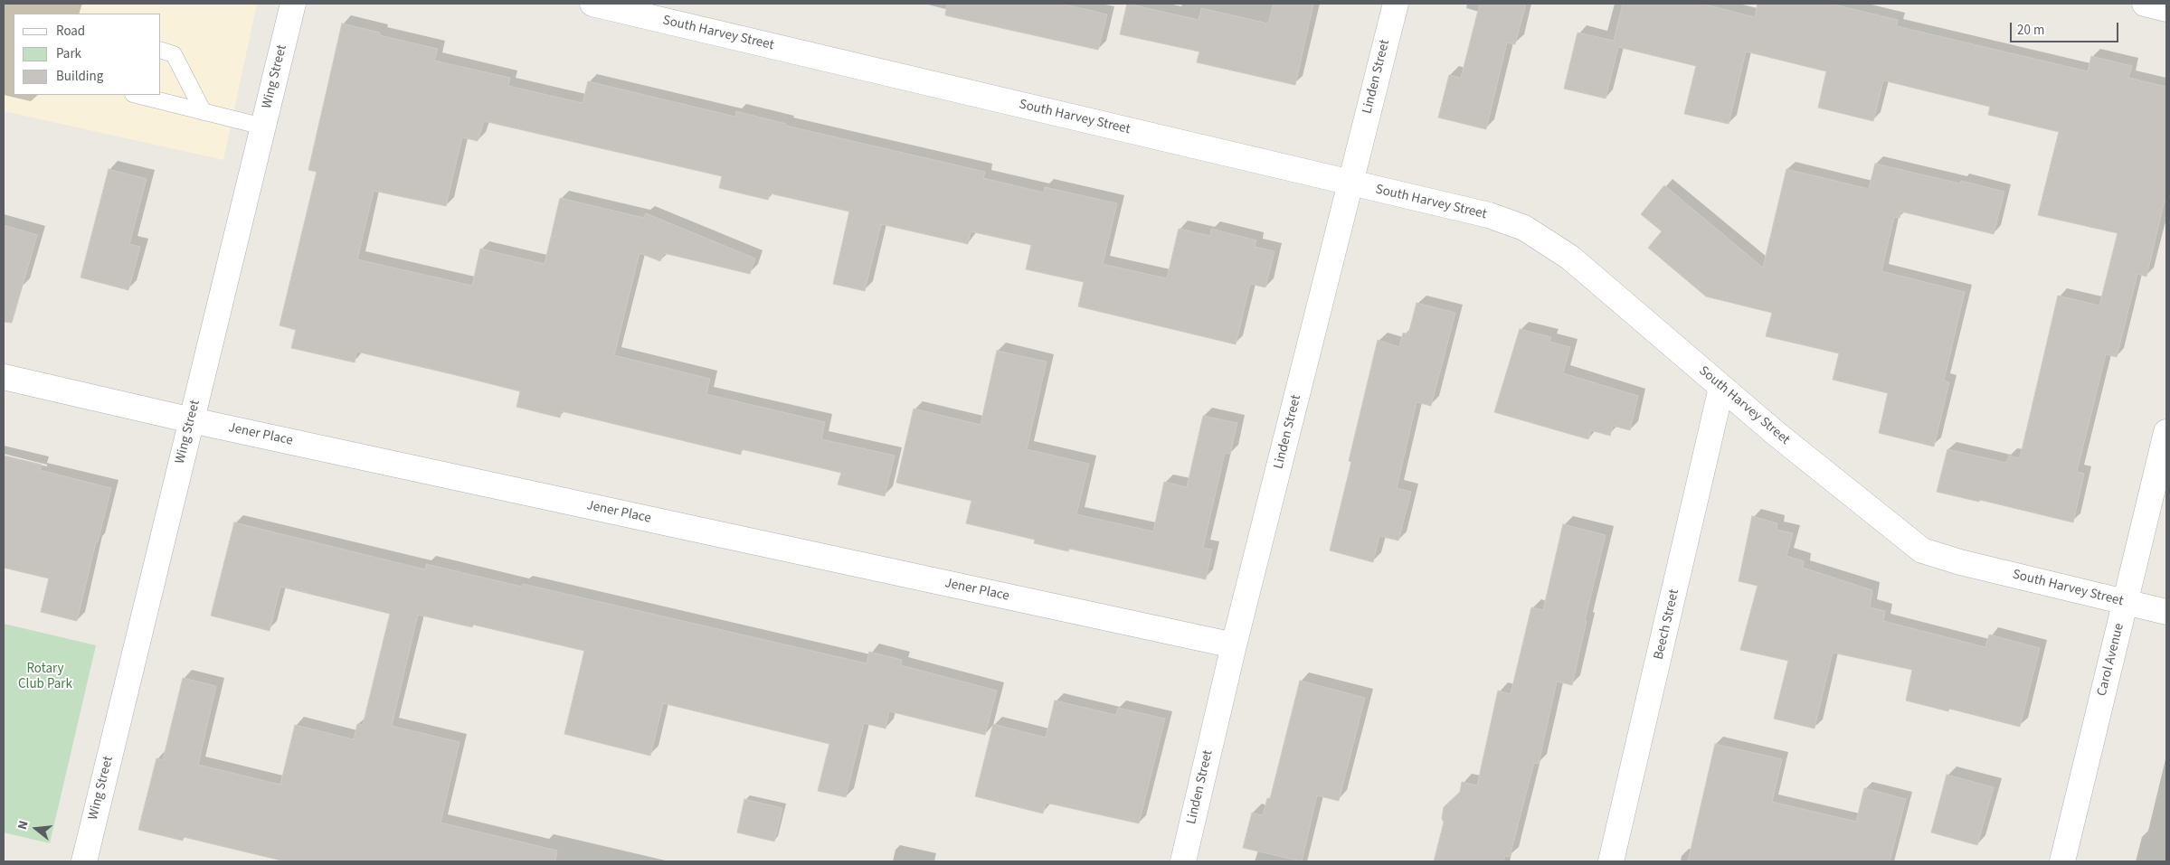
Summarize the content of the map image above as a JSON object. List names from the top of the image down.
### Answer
{
  "streets": {
    "street": [
      "South Harvey Street",
      "Wing Street",
      "Linden Street",
      "Jener Place",
      "Beech Street",
      "Carol Avenue"
    ]
  },
  "crossings": [
    ["South Harvey Street", "Linden Street"],
    ["South Harvey Street", "Beech Street"],
    ["South Harvey Street", "Carol Avenue"],
    ["Wing Street", "Jener Place"],
    ["Linden Street", "Jener Place"]
  ],
  "parks": ["Rotary Club Park"],
  "legend": ["Road", "Park", "Building"],
  "scale_bar": "20 m",
  "north": "left"
}
